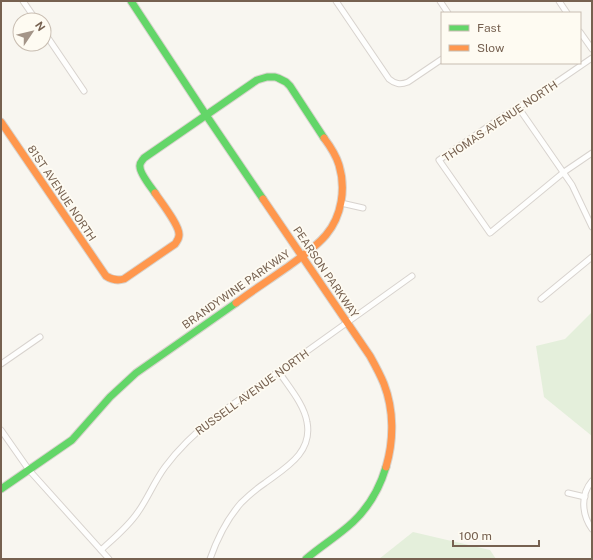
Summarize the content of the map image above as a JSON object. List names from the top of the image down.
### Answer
{
  "streets": {
    "street": [
      "THOMAS AVENUE NORTH",
      "81ST AVENUE NORTH",
      "PEARSON PARKWAY",
      "BRANDYWINE PARKWAY",
      "RUSSELL AVENUE NORTH"
    ]
  },
  "crossings": [
    ["81ST AVENUE NORTH", "PEARSON PARKWAY"],
    ["81ST AVENUE NORTH", "BRANDYWINE PARKWAY"],
    ["PEARSON PARKWAY", "BRANDYWINE PARKWAY"],
    ["PEARSON PARKWAY", "RUSSELL AVENUE NORTH"]
  ],
  "legend": ["Fast", "Slow"],
  "scale_bar": "100 m",
  "north": "top right"
}
